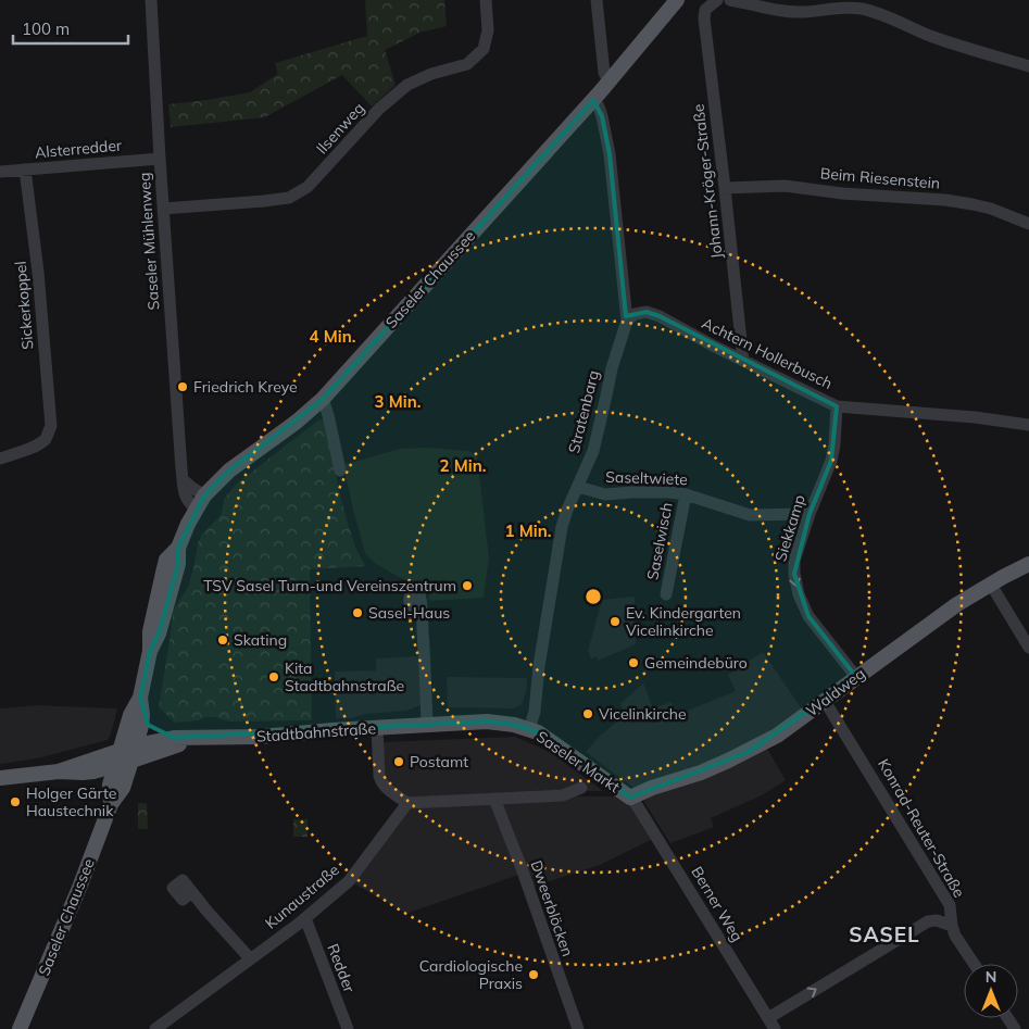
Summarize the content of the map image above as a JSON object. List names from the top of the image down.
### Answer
{
  "streets": {
    "main road": [
      "Saseler Chaussee",
      "Waldweg",
      "Stadtbahnstraße",
      "Saseler Markt"
    ],
    "street": [
      "Ilsenweg",
      "Alsterredder",
      "Beim Riesenstein",
      "Johann-Kröger-Straße",
      "Saseler Mühlenweg",
      "Sickerkoppel",
      "Achtern Hollerbusch",
      "Stratenbarg",
      "Saseltwiete",
      "Siekkamp",
      "Saselwisch",
      "Konrad-Reuter-Straße",
      "Kunaustraße",
      "Berner Weg",
      "Dweerblöcken",
      "Redder"
    ]
  },
  "crossings": [
    ["Ilsenweg", "Saseler Mühlenweg"],
    ["Alsterredder", "Saseler Mühlenweg"],
    ["Alsterredder", "Sickerkoppel"],
    ["Beim Riesenstein", "Johann-Kröger-Straße"],
    ["Johann-Kröger-Straße", "Achtern Hollerbusch"],
    ["Saseler Mühlenweg", "Saseler Chaussee"],
    ["Saseler Chaussee", "Stratenbarg"],
    ["Saseler Chaussee", "Stadtbahnstraße"],
    ["Achtern Hollerbusch", "Stratenbarg"],
    ["Achtern Hollerbusch", "Siekkamp"],
    ["Stratenbarg", "Saseltwiete"],
    ["Stratenbarg", "Saseler Markt"],
    ["Saseltwiete", "Siekkamp"],
    ["Saseltwiete", "Saselwisch"],
    ["Siekkamp", "Waldweg"],
    ["Waldweg", "Saseler Markt"],
    ["Waldweg", "Konrad-Reuter-Straße"],
    ["Waldweg", "Berner Weg"],
    ["Stadtbahnstraße", "Saseler Markt"],
    ["Saseler Markt", "Berner Weg"],
    ["Kunaustraße", "Redder"]
  ],
  "one_way": ["Siekkamp"],
  "districts": ["SASEL"],
  "places": [
    "Friedrich Kreye",
    "TSV Sasel Turn-und Vereinszentrum",
    "Sasel-Haus",
    "Ev. Kindergarten Vicelinkirche",
    "Skating",
    "Gemeindebüro",
    "Kita Stadtbahnstraße",
    "Vicelinkirche",
    "Postamt",
    "Holger Gärte Haustechnik",
    "Cardiologische Praxis"
  ],
  "scale_bar": "100 m",
  "north": "top",
  "rings": [
    "4 Min.",
    "3 Min.",
    "2 Min.",
    "1 Min."
  ]
}
